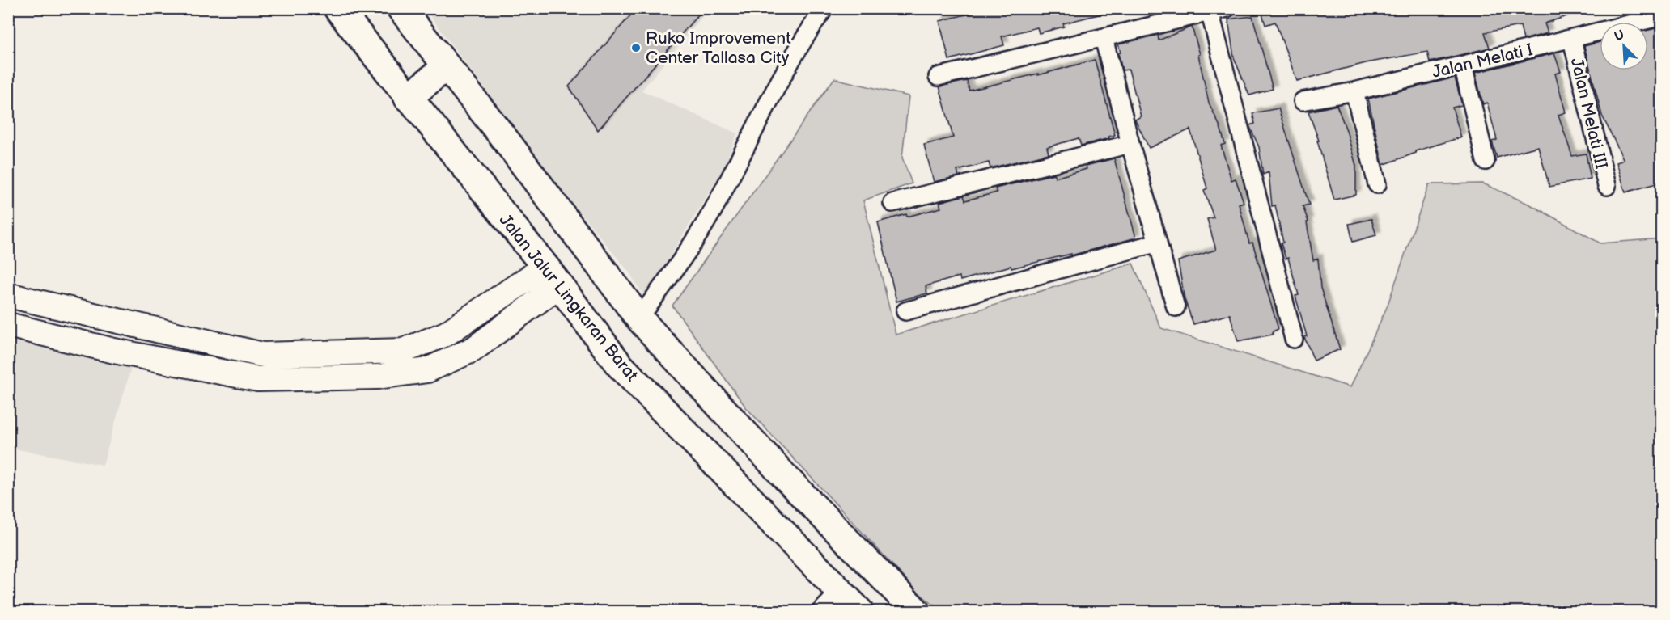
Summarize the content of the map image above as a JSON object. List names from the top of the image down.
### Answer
{
  "streets": {
    "main road": ["Jalan Jalur Lingkaran Barat"],
    "street": ["Jalan Melati I", "Jalan Melati III"]
  },
  "crossings": [
    ["Jalan Melati I", "Jalan Melati III"]
  ],
  "places": ["Ruko Improvement Center Tallasa City"],
  "north": "top left"
}
